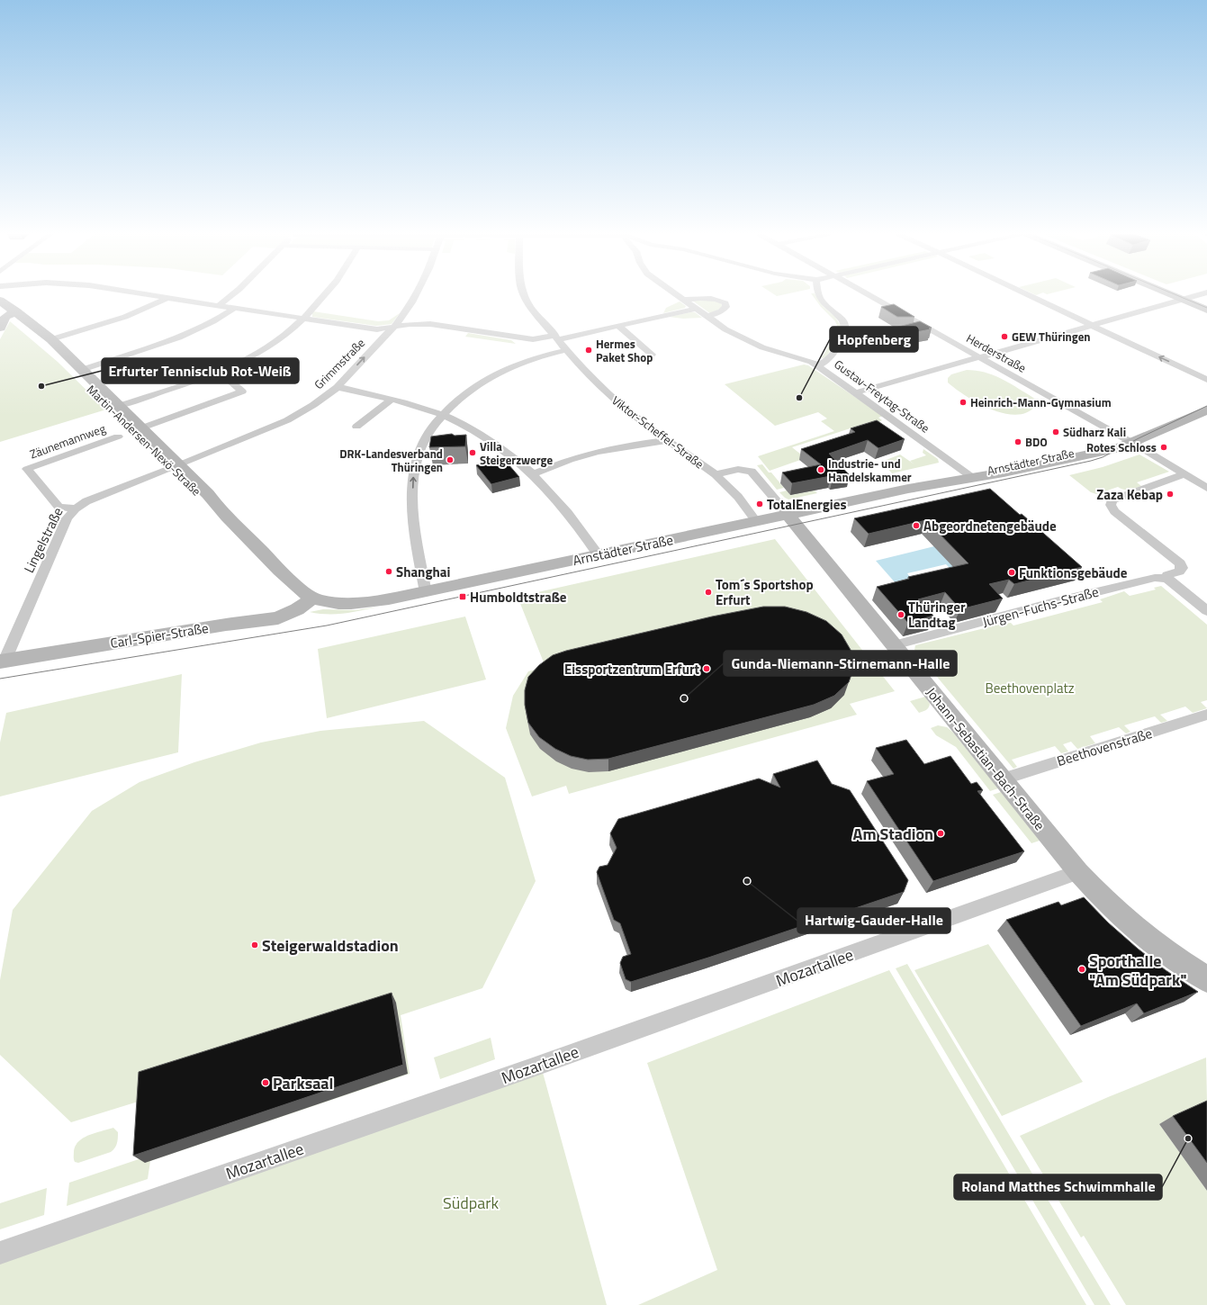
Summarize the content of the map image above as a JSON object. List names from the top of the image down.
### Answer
{
  "streets": {
    "main road": [
      "Martin-Andersen-Nexö-Straße",
      "Arnstädter Straße",
      "Carl-Spier-Straße",
      "Johann-Sebastian-Bach-Straße"
    ],
    "street": [
      "Herderstraße",
      "Grimmstraße",
      "Gustav-Freytag-Straße",
      "Viktor-Scheffel-Straße",
      "Zäunemannweg",
      "Lingelstraße",
      "Jürgen-Fuchs-Straße",
      "Beethovenstraße",
      "Mozartallee"
    ]
  },
  "crossings": [
    ["Herderstraße", "Arnstädter Straße"],
    ["Grimmstraße", "Martin-Andersen-Nexö-Straße"],
    ["Grimmstraße", "Lingelstraße"],
    ["Gustav-Freytag-Straße", "Arnstädter Straße"],
    ["Viktor-Scheffel-Straße", "Arnstädter Straße"],
    ["Viktor-Scheffel-Straße", "Johann-Sebastian-Bach-Straße"],
    ["Martin-Andersen-Nexö-Straße", "Arnstädter Straße"],
    ["Martin-Andersen-Nexö-Straße", "Lingelstraße"],
    ["Martin-Andersen-Nexö-Straße", "Carl-Spier-Straße"],
    ["Zäunemannweg", "Lingelstraße"],
    ["Arnstädter Straße", "Carl-Spier-Straße"],
    ["Arnstädter Straße", "Johann-Sebastian-Bach-Straße"],
    ["Lingelstraße", "Carl-Spier-Straße"],
    ["Jürgen-Fuchs-Straße", "Johann-Sebastian-Bach-Straße"],
    ["Beethovenstraße", "Johann-Sebastian-Bach-Straße"],
    ["Johann-Sebastian-Bach-Straße", "Mozartallee"]
  ],
  "parks": ["Beethovenplatz", "Südpark"],
  "places": {
    "other": [
      "GEW Thüringen",
      "Hermes Paket Shop",
      "Erfurter Tennisclub Rot-Weiß",
      "Hopfenberg",
      "Heinrich-Mann-Gymnasium",
      "Südharz Kali",
      "BDO",
      "Rotes Schloss",
      "Villa Steigerzwerge",
      "DRK-Landesverband Thüringen",
      "Industrie- und Handelskammer",
      "Zaza Kebap",
      "TotalEnergies",
      "Abgeordnetengebäude",
      "Shanghai",
      "Funktionsgebäude",
      "Tom´s Sportshop Erfurt",
      "Thüringer Landtag",
      "Eissportzentrum Erfurt",
      "Gunda-Niemann-Stirnemann-Halle",
      "Am Stadion",
      "Hartwig-Gauder-Halle",
      "Steigerwaldstadion",
      "Sporthalle \"Am Südpark\"",
      "Parksaal",
      "Roland Matthes Schwimmhalle"
    ],
    "transit": ["Humboldtstraße"]
  }
}
